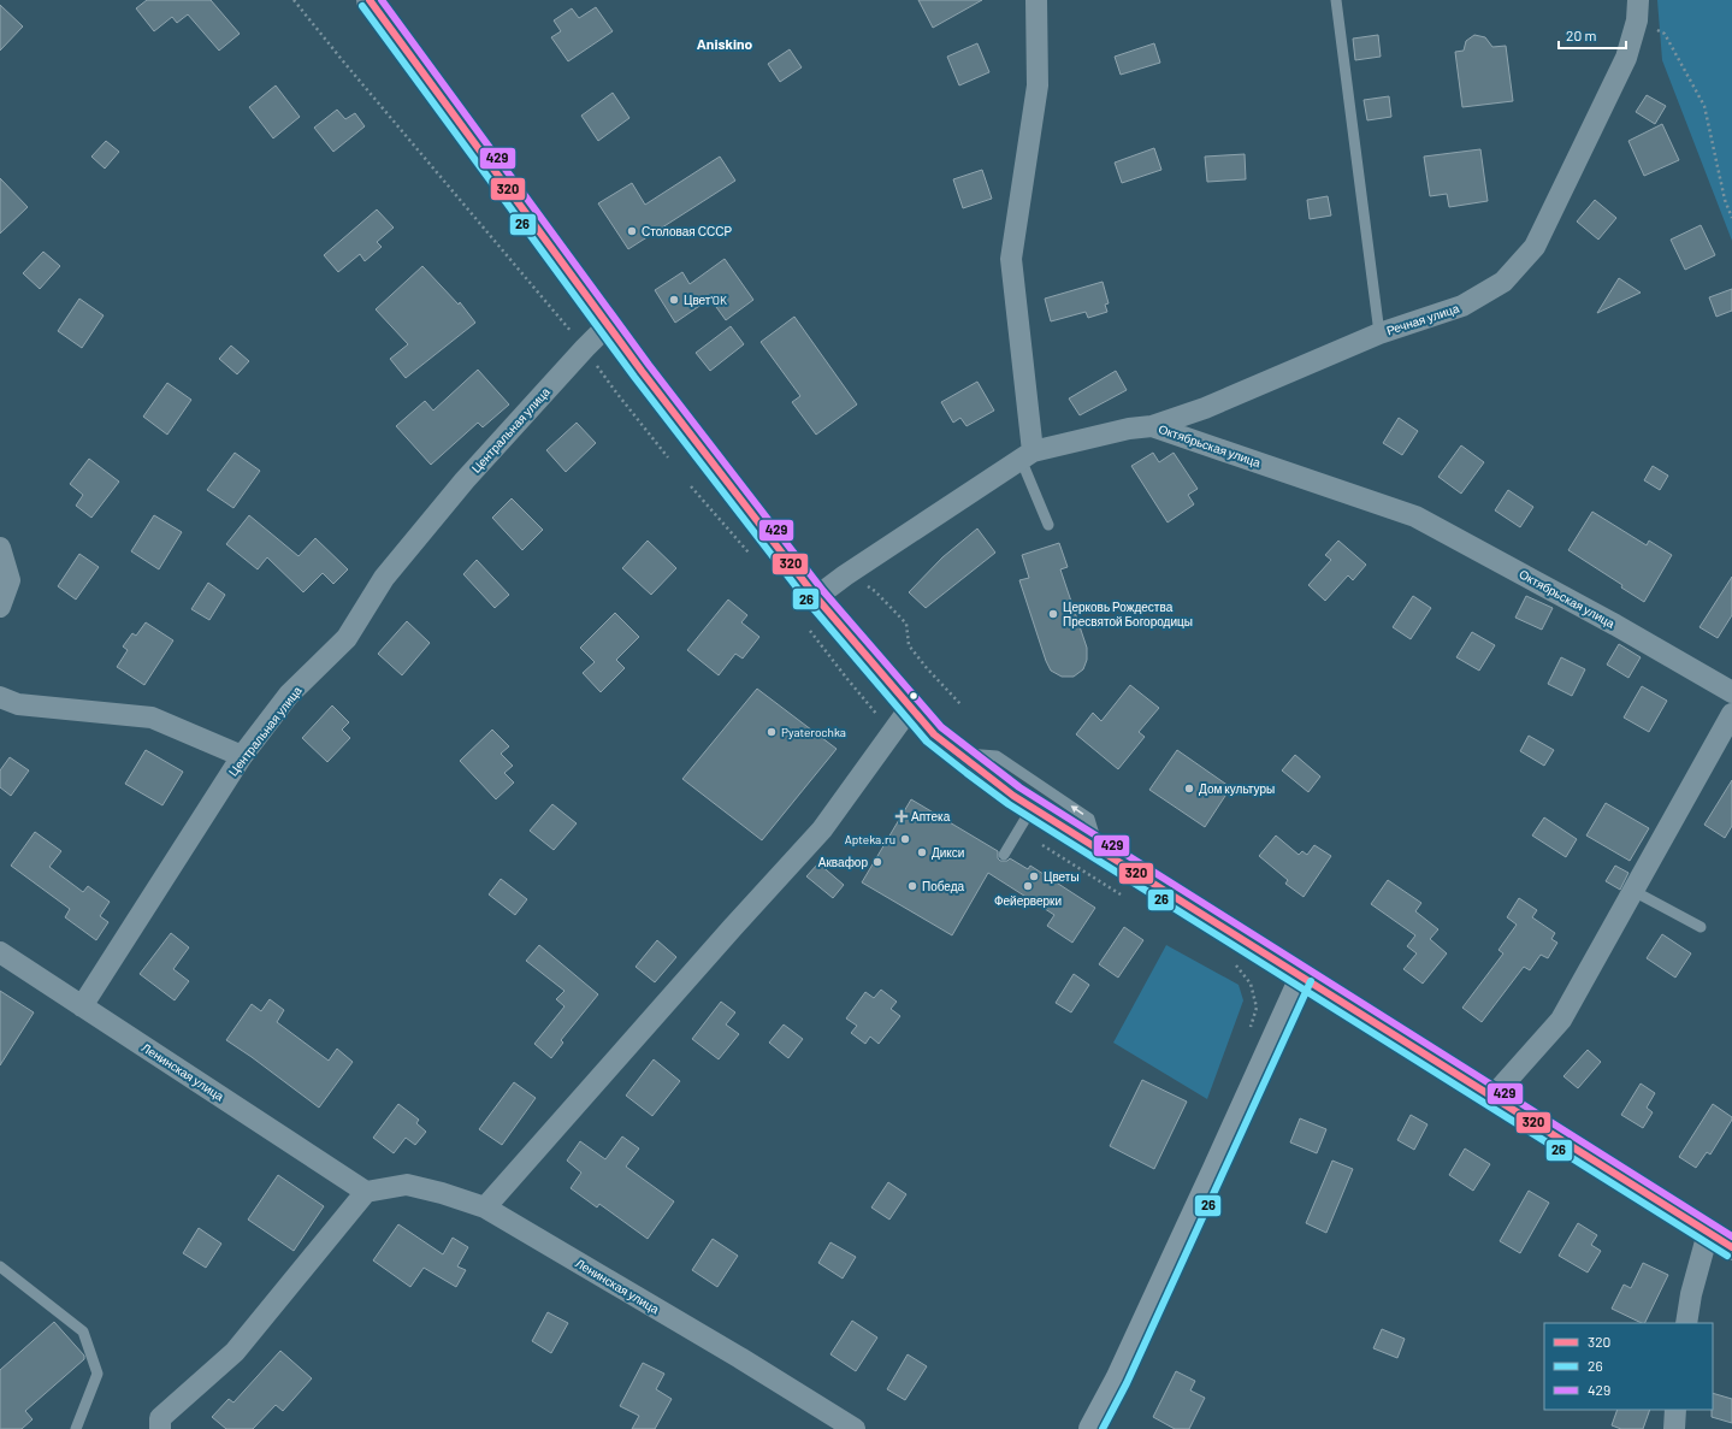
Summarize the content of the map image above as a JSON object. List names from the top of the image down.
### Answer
{
  "streets": {
    "street": [
      "Речная улица",
      "Центральная улица",
      "Октябрьская улица",
      "Ленинская улица"
    ]
  },
  "crossings": [
    ["Речная улица", "Октябрьская улица"],
    ["Центральная улица", "Ленинская улица"]
  ],
  "districts": ["Aniskino"],
  "places": {
    "other": [
      "Столовая СССР",
      "Цвет'OK",
      "Церковь Рождества Пресвятой Богородицы",
      "Pyaterochka",
      "Дом культуры",
      "Apteka.ru",
      "Дикси",
      "Аквафор",
      "Цветы",
      "Победа",
      "Фейерверки"
    ],
    "health": ["Аптека"]
  },
  "lines": ["transit line 320", "transit line 429", "transit line 26"],
  "legend": ["320", "26", "429"],
  "scale_bar": "20 m"
}
